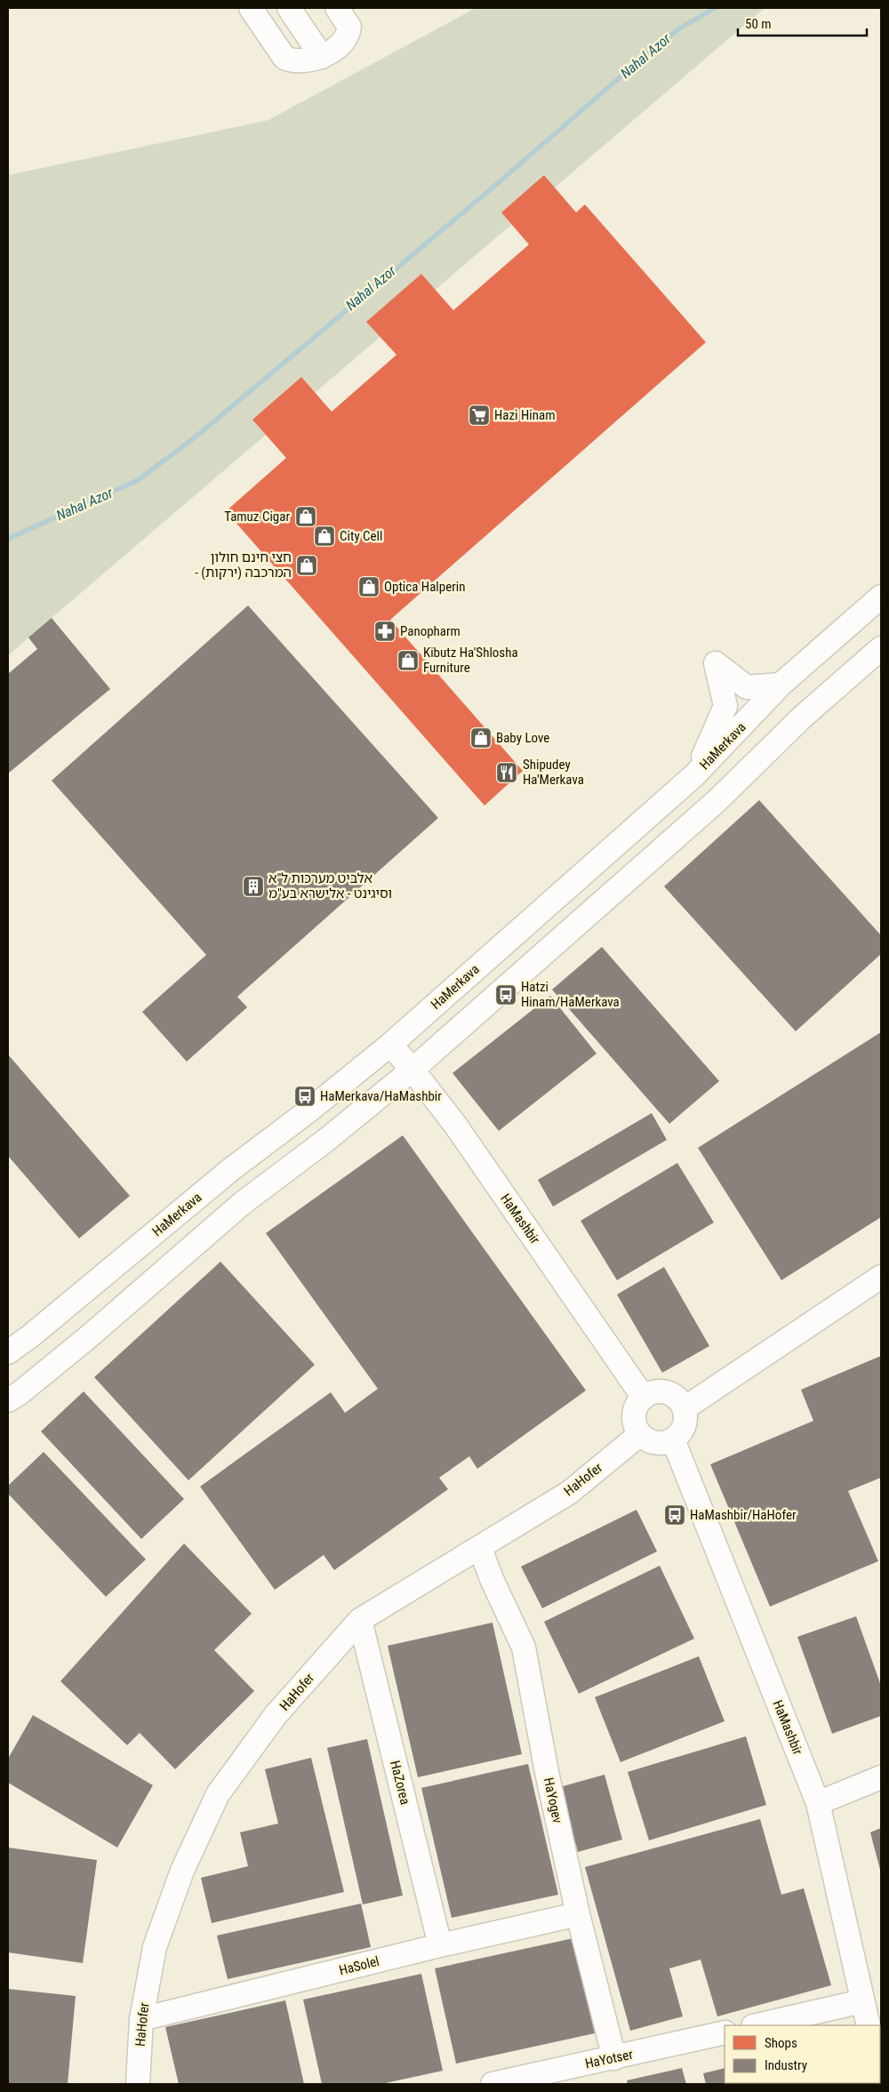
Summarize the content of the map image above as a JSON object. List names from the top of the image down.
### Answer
{
  "streets": {
    "street": [
      "HaMerkava",
      "HaMashbir",
      "HaHofer",
      "HaZorea",
      "HaYogev",
      "HaSolel",
      "HaYotser"
    ]
  },
  "crossings": [
    ["HaMerkava", "HaMashbir"],
    ["HaMashbir", "HaHofer"],
    ["HaHofer", "HaZorea"],
    ["HaHofer", "HaYogev"],
    ["HaHofer", "HaSolel"],
    ["HaZorea", "HaSolel"],
    ["HaYogev", "HaSolel"],
    ["HaYogev", "HaYotser"]
  ],
  "water": ["Nahal Azor"],
  "places": {
    "supermarket": ["Hazi Hinam"],
    "shop": [
      "Tamuz Cigar",
      "City Cell",
      "חצי חינם חולון - המרכבה (ירקות)",
      "Optica Halperin",
      "Kibutz Ha'Shlosha Furniture",
      "Baby Love"
    ],
    "pharmacy": ["Panopharm"],
    "restaurant": ["Shipudey Ha'Merkava"],
    "building": ["אלביט מערכות ל\"א וסיגינט - אלישרא בע\"מ"],
    "bus stop": ["Hatzi Hinam/HaMerkava", "HaMerkava/HaMashbir", "HaMashbir/HaHofer"]
  },
  "legend": ["Shops", "Industry"],
  "scale_bar": "50 m"
}
